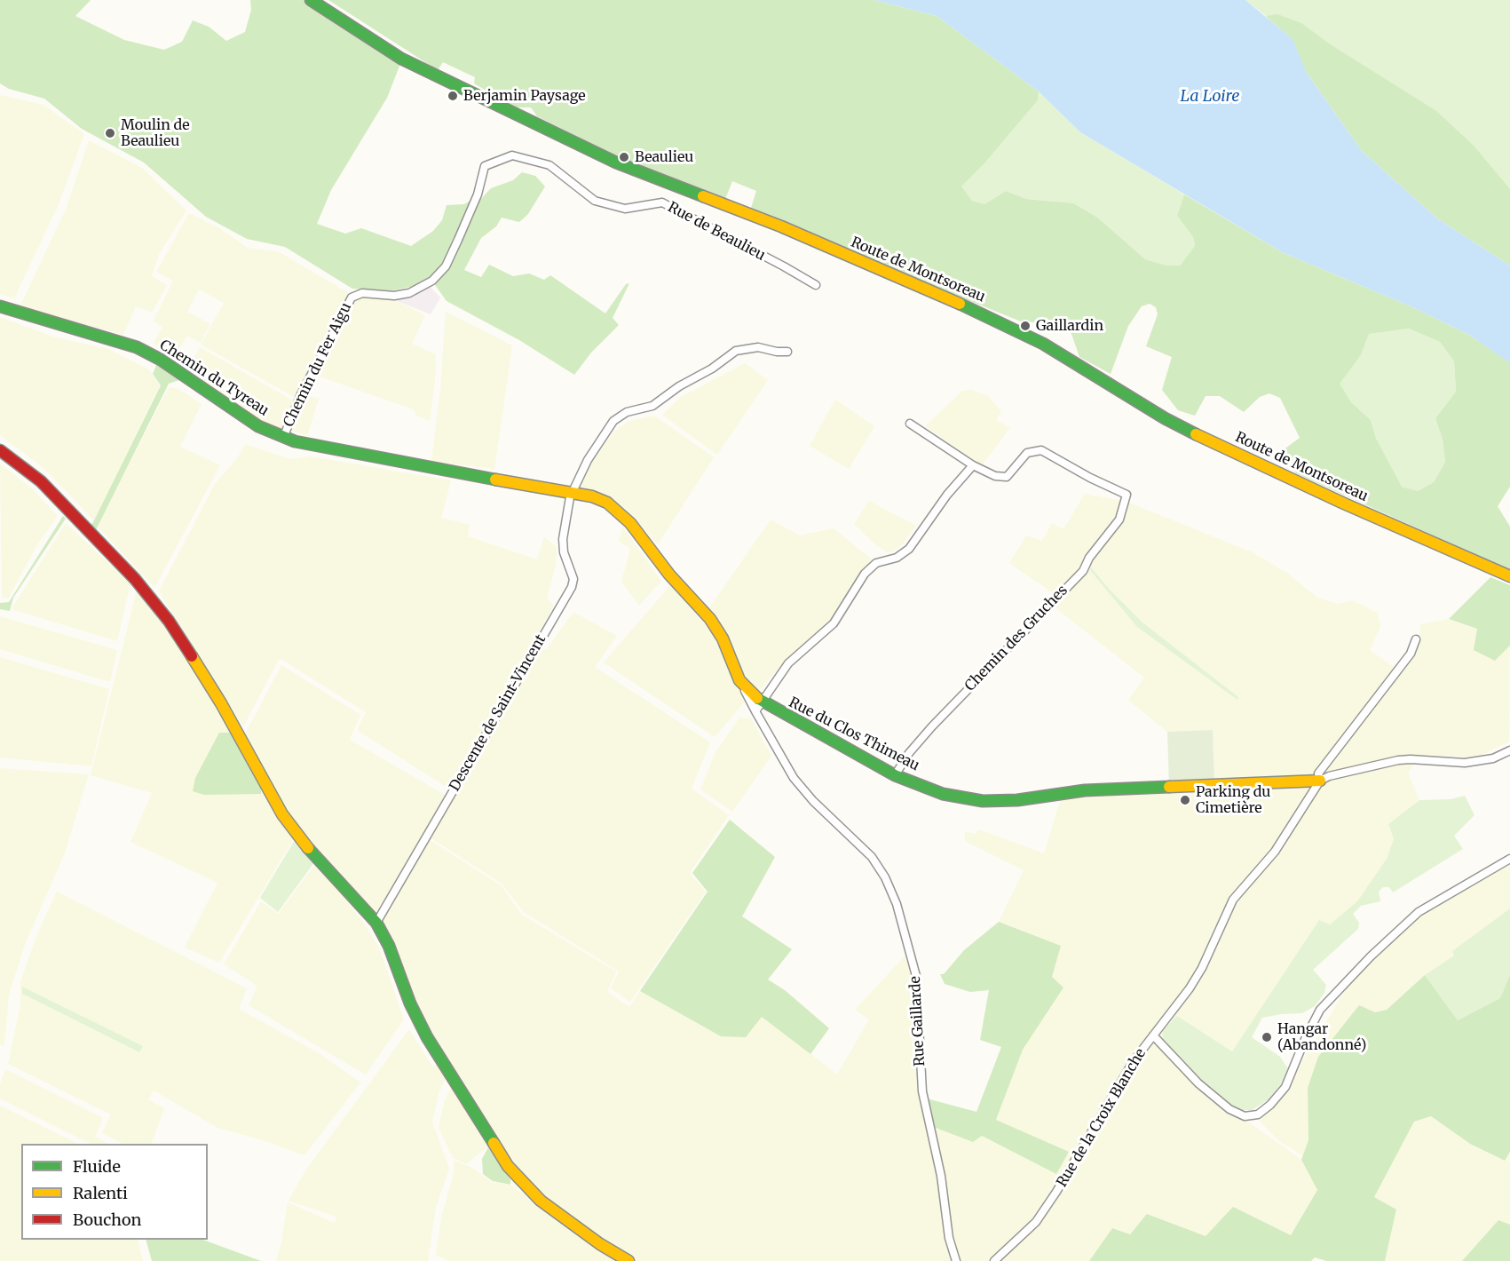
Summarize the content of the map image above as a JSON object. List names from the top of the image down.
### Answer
{
  "streets": {
    "street": [
      "Rue de Beaulieu",
      "Route de Montsoreau",
      "Chemin du Fer Aigu",
      "Chemin du Tyreau",
      "Chemin des Gruches",
      "Descente de Saint-Vincent",
      "Rue du Clos Thimeau",
      "Rue Gaillarde",
      "Rue de la Croix Blanche"
    ]
  },
  "crossings": [
    ["Rue de Beaulieu", "Chemin du Fer Aigu"],
    ["Chemin du Fer Aigu", "Chemin du Tyreau"],
    ["Chemin du Tyreau", "Descente de Saint-Vincent"],
    ["Chemin du Tyreau", "Rue du Clos Thimeau"],
    ["Chemin des Gruches", "Rue du Clos Thimeau"],
    ["Descente de Saint-Vincent", "Rue du Clos Thimeau"],
    ["Rue du Clos Thimeau", "Rue Gaillarde"],
    ["Rue du Clos Thimeau", "Rue de la Croix Blanche"]
  ],
  "water": ["La Loire"],
  "places": [
    "Berjamin Paysage",
    "Moulin de Beaulieu",
    "Beaulieu",
    "Gaillardin",
    "Parking du Cimetière",
    "Hangar (Abandonné)"
  ],
  "legend": ["Fluide", "Ralenti", "Bouchon"]
}
